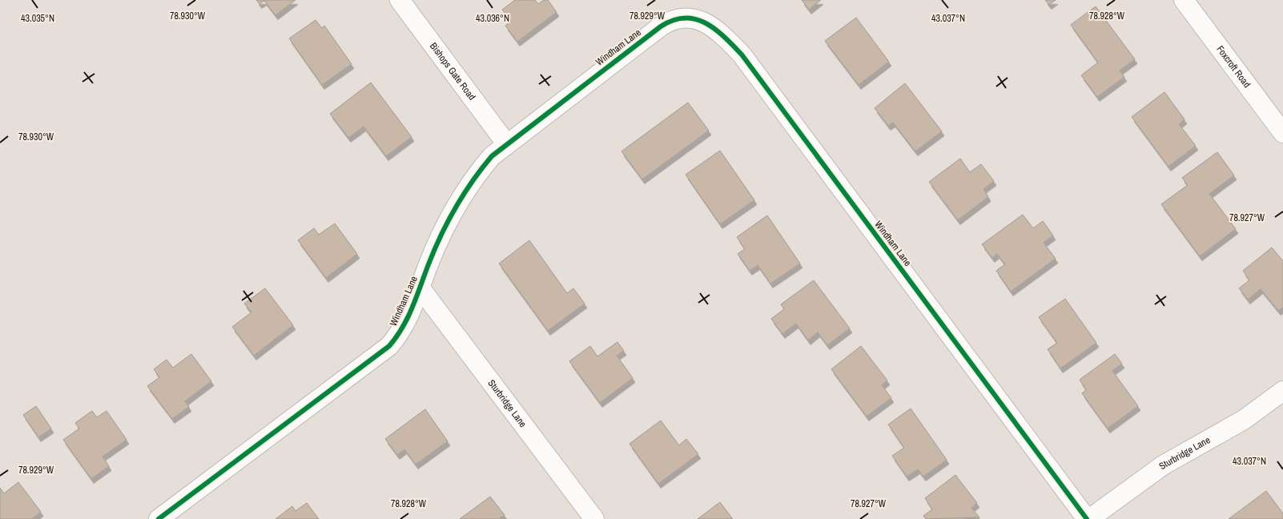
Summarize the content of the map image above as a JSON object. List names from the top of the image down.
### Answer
{
  "streets": {
    "street": [
      "Windham Lane",
      "Foxcroft Road",
      "Bishops Gate Road",
      "Sturbridge Lane"
    ]
  },
  "crossings": [
    ["Windham Lane", "Bishops Gate Road"],
    ["Windham Lane", "Sturbridge Lane"]
  ],
  "coordinates": [
    "78.929°W",
    "78.930°W",
    "78.928°W",
    "43.035°N",
    "43.036°N",
    "43.037°N",
    "78.927°W"
  ]
}
